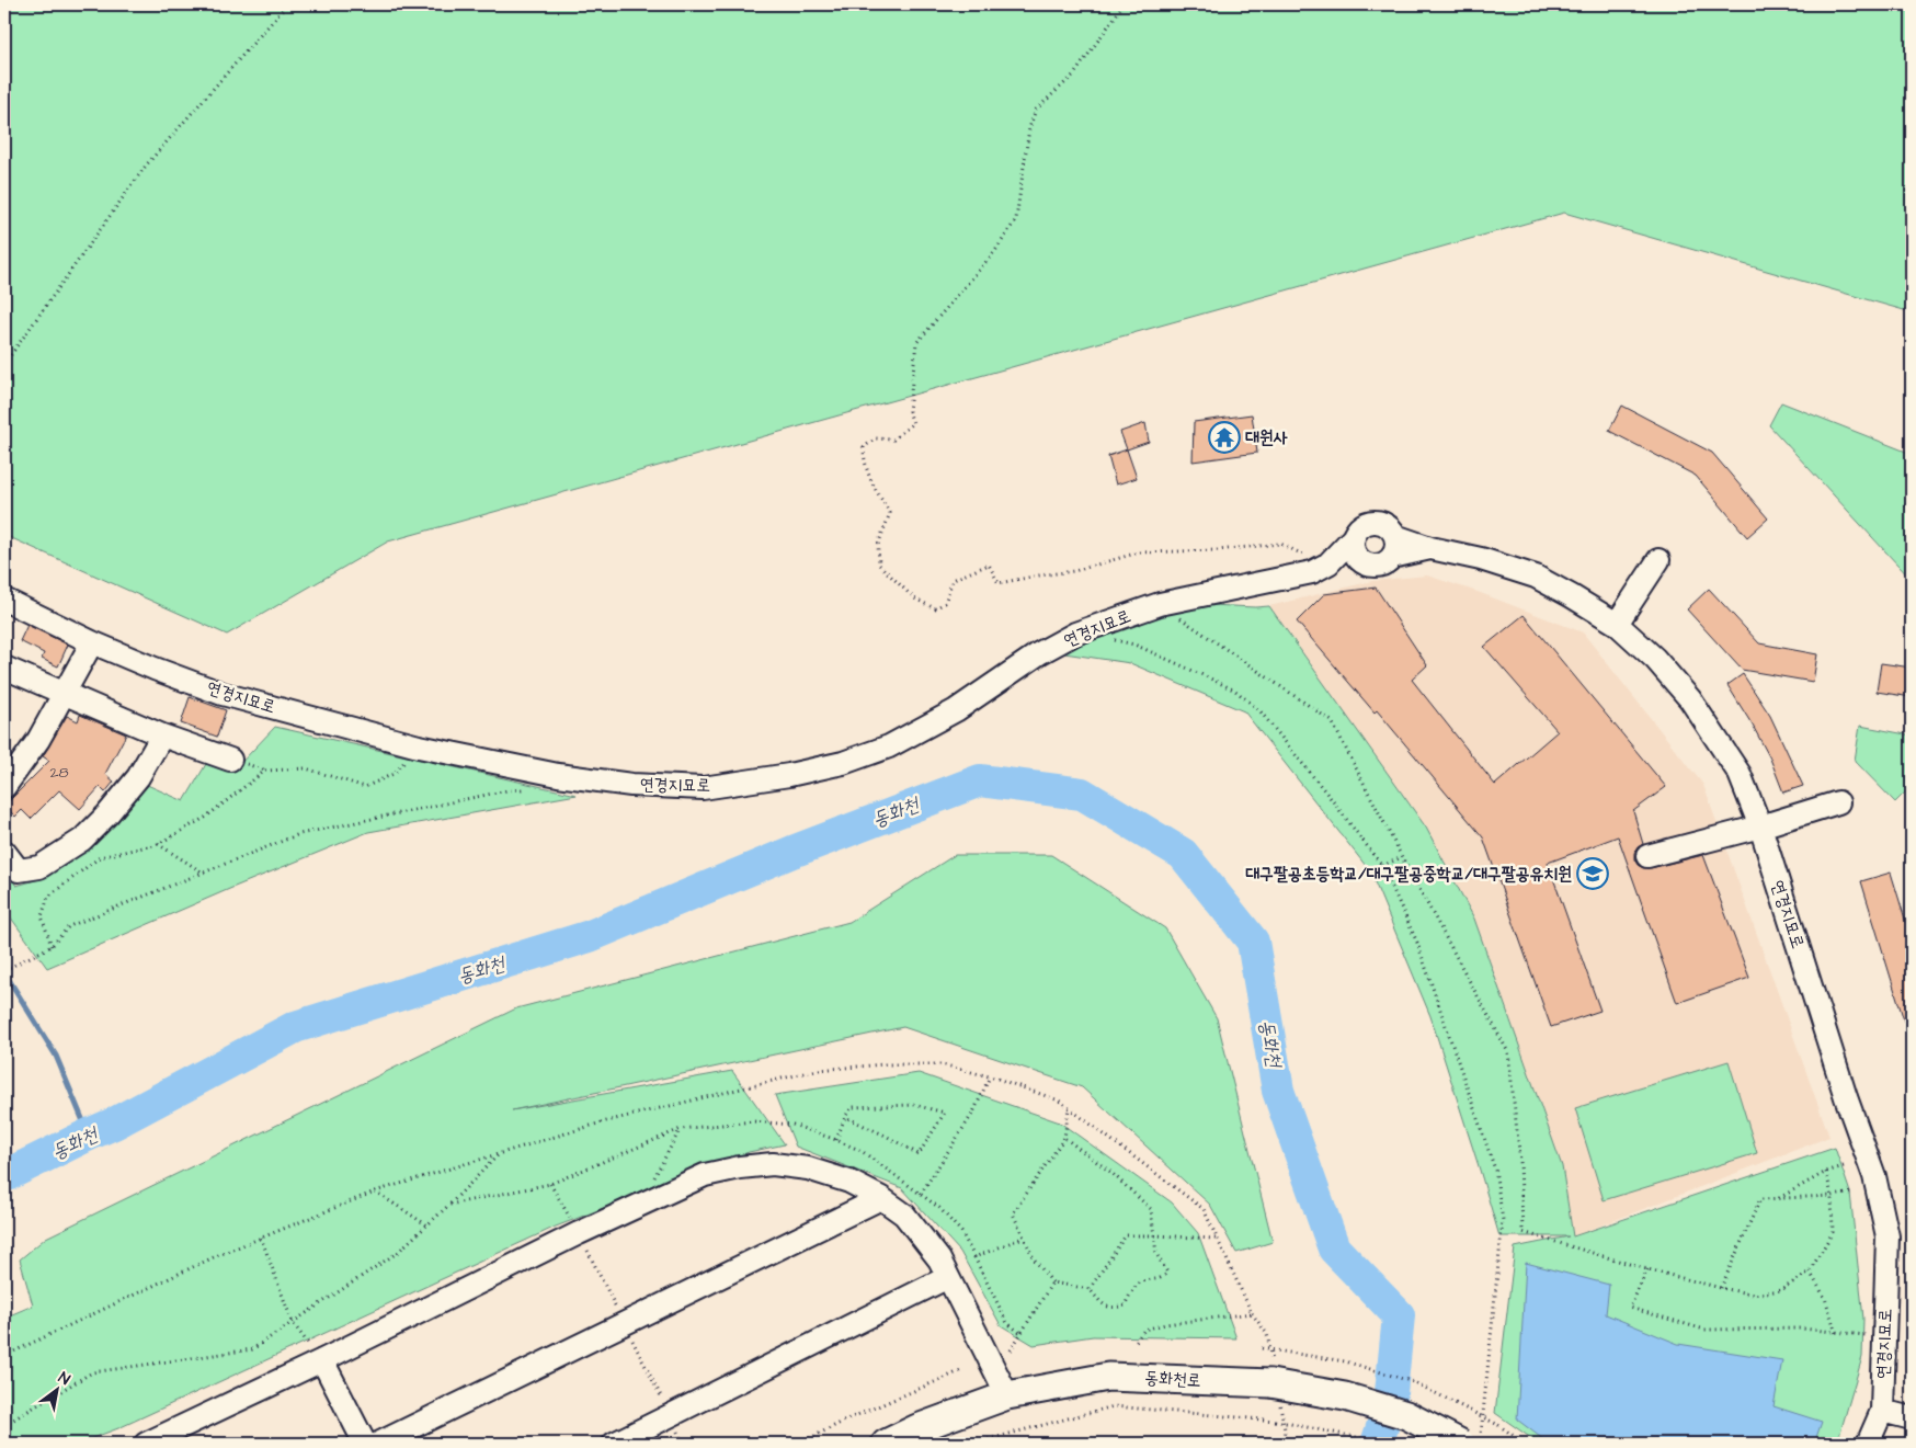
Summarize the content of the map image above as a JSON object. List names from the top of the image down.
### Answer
{
  "streets": {
    "main road": ["동화천로"],
    "street": ["연경지묘로"]
  },
  "water": ["동화천"],
  "places": {
    "temple": ["대원사"],
    "school or university": ["대구팔공초등학교/대구팔공중학교/대구팔공유치원"]
  },
  "house_numbers": ["28"],
  "north": "top right"
}
